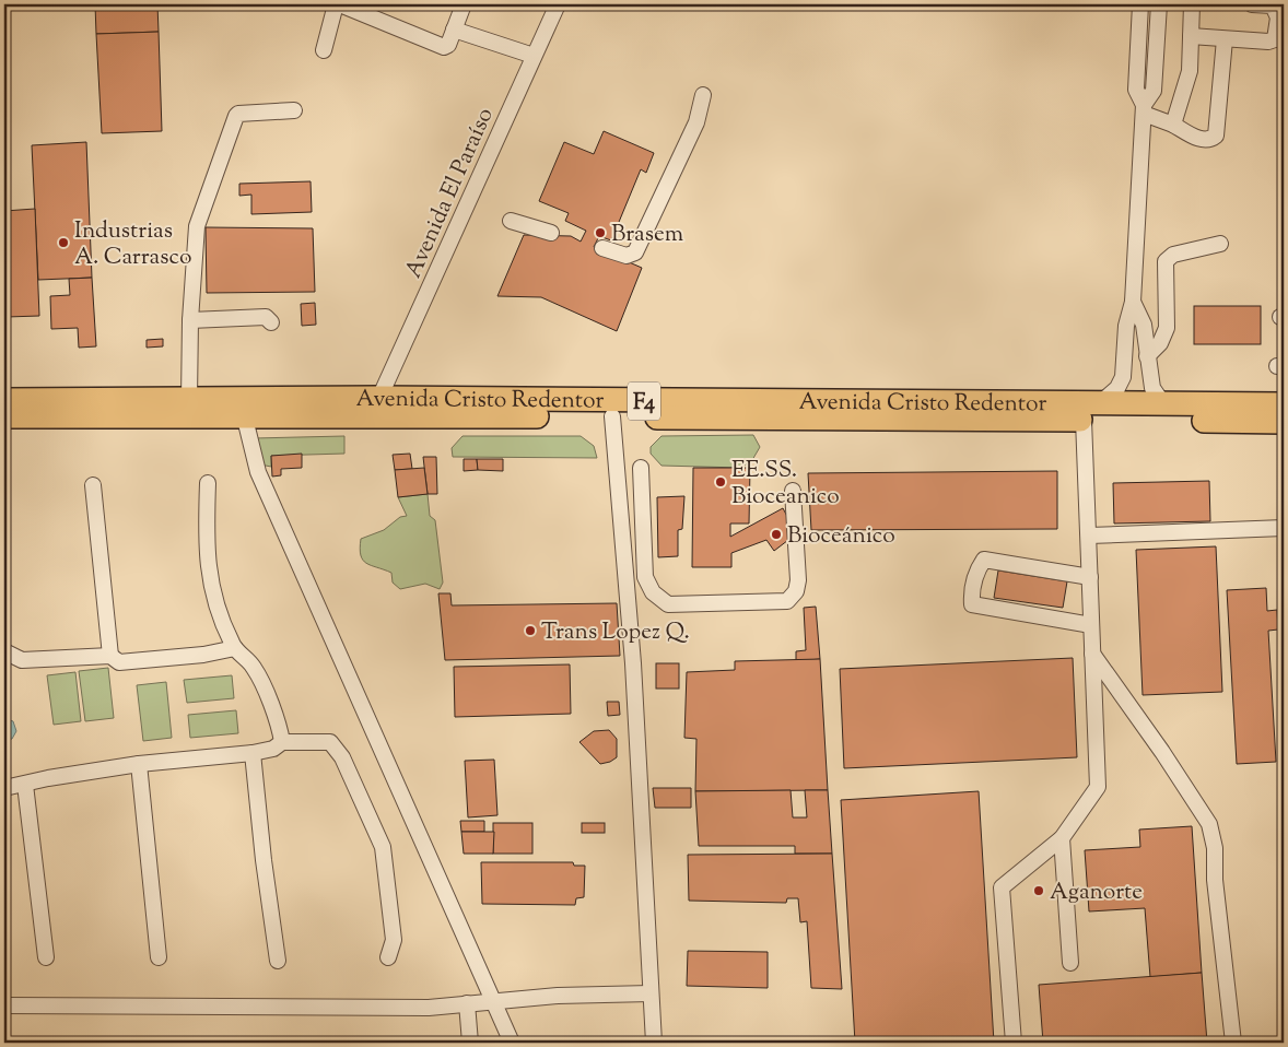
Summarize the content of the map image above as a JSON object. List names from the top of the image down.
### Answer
{
  "streets": {
    "highway": ["Avenida Cristo Redentor", "F4"],
    "street": ["Avenida El Paraíso"]
  },
  "crossings": [
    ["Avenida El Paraíso", "Avenida Cristo Redentor"]
  ],
  "places": [
    "Brasem",
    "Industrias A. Carrasco",
    "EE.SS. Bioceanico",
    "Bioceánico",
    "Trans Lopez Q.",
    "Aganorte"
  ]
}
